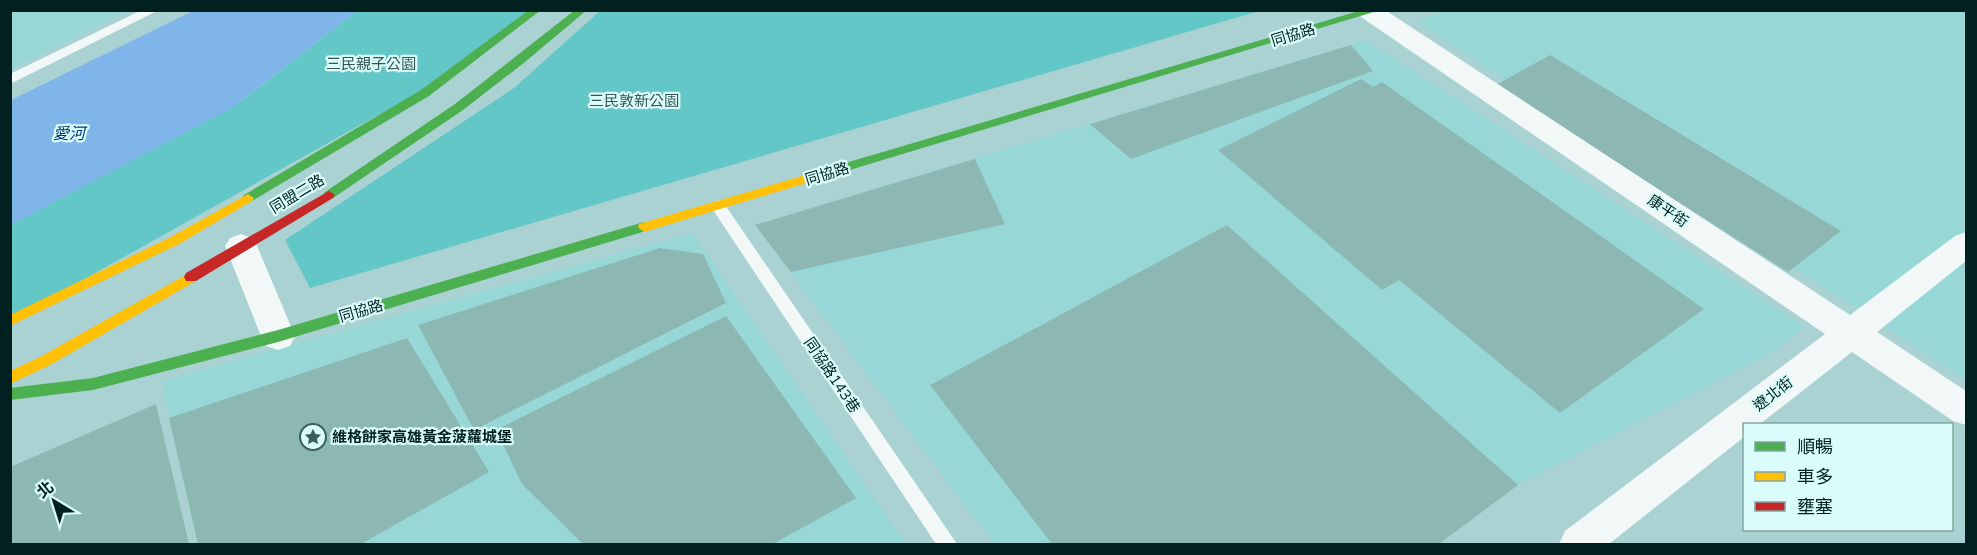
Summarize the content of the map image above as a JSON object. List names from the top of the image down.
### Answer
{
  "streets": {
    "street": [
      "同協路",
      "同盟二路",
      "康平街",
      "遼北街"
    ],
    "lane": ["同協路143巷"]
  },
  "crossings": [
    ["同協路", "康平街"],
    ["同協路", "同協路143巷"],
    ["康平街", "遼北街"]
  ],
  "water": ["愛河"],
  "parks": ["三民親子公園", "三民敦新公園"],
  "places": {
    "place": ["維格餅家高雄黃金菠蘿城堡"]
  },
  "legend": ["順暢", "車多", "壅塞"],
  "north": "top left"
}
